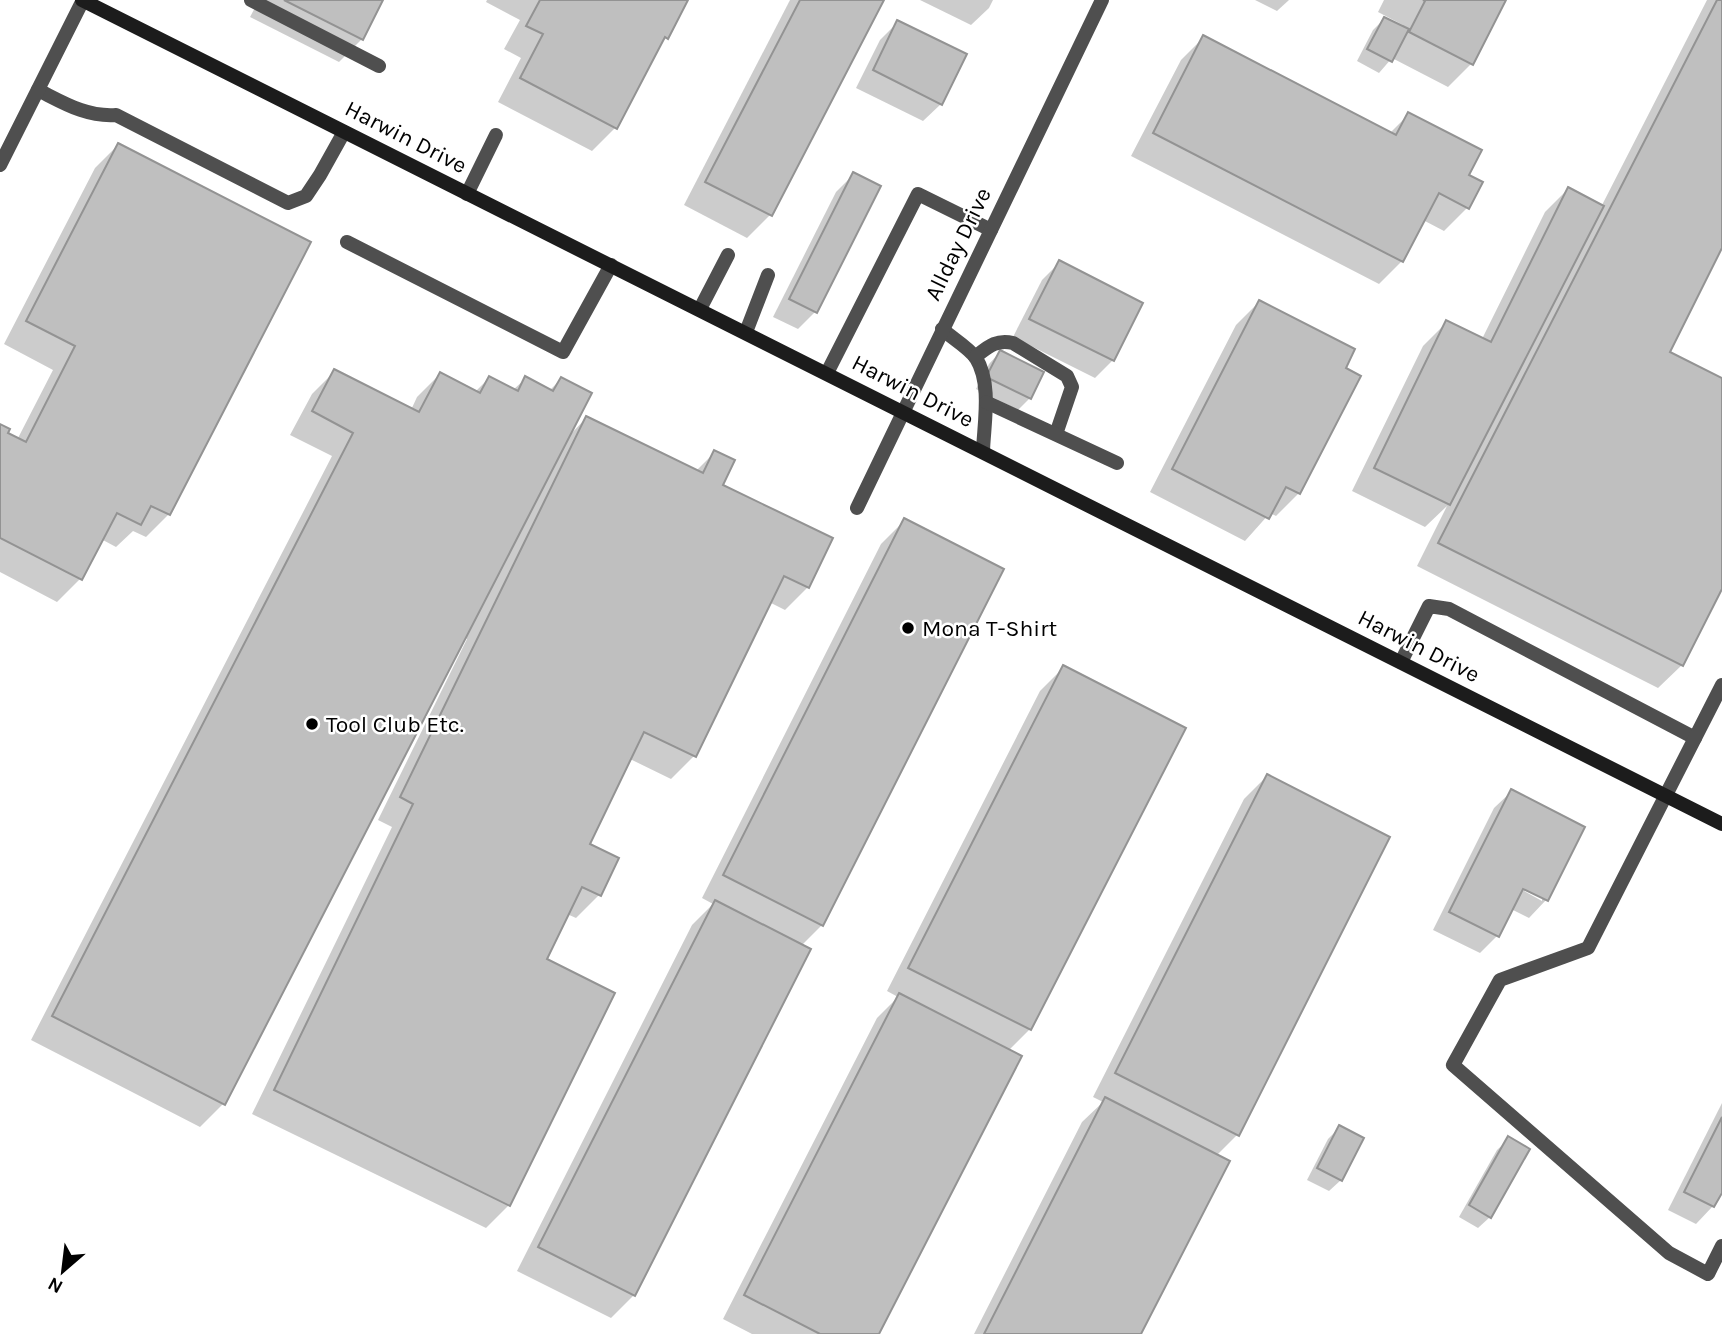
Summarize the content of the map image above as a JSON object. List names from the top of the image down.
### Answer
{
  "streets": {
    "main road": ["Harwin Drive"],
    "street": ["Allday Drive"]
  },
  "crossings": [
    ["Harwin Drive", "Allday Drive"]
  ],
  "places": ["Mona T-Shirt", "Tool Club Etc."],
  "north": "bottom left"
}
